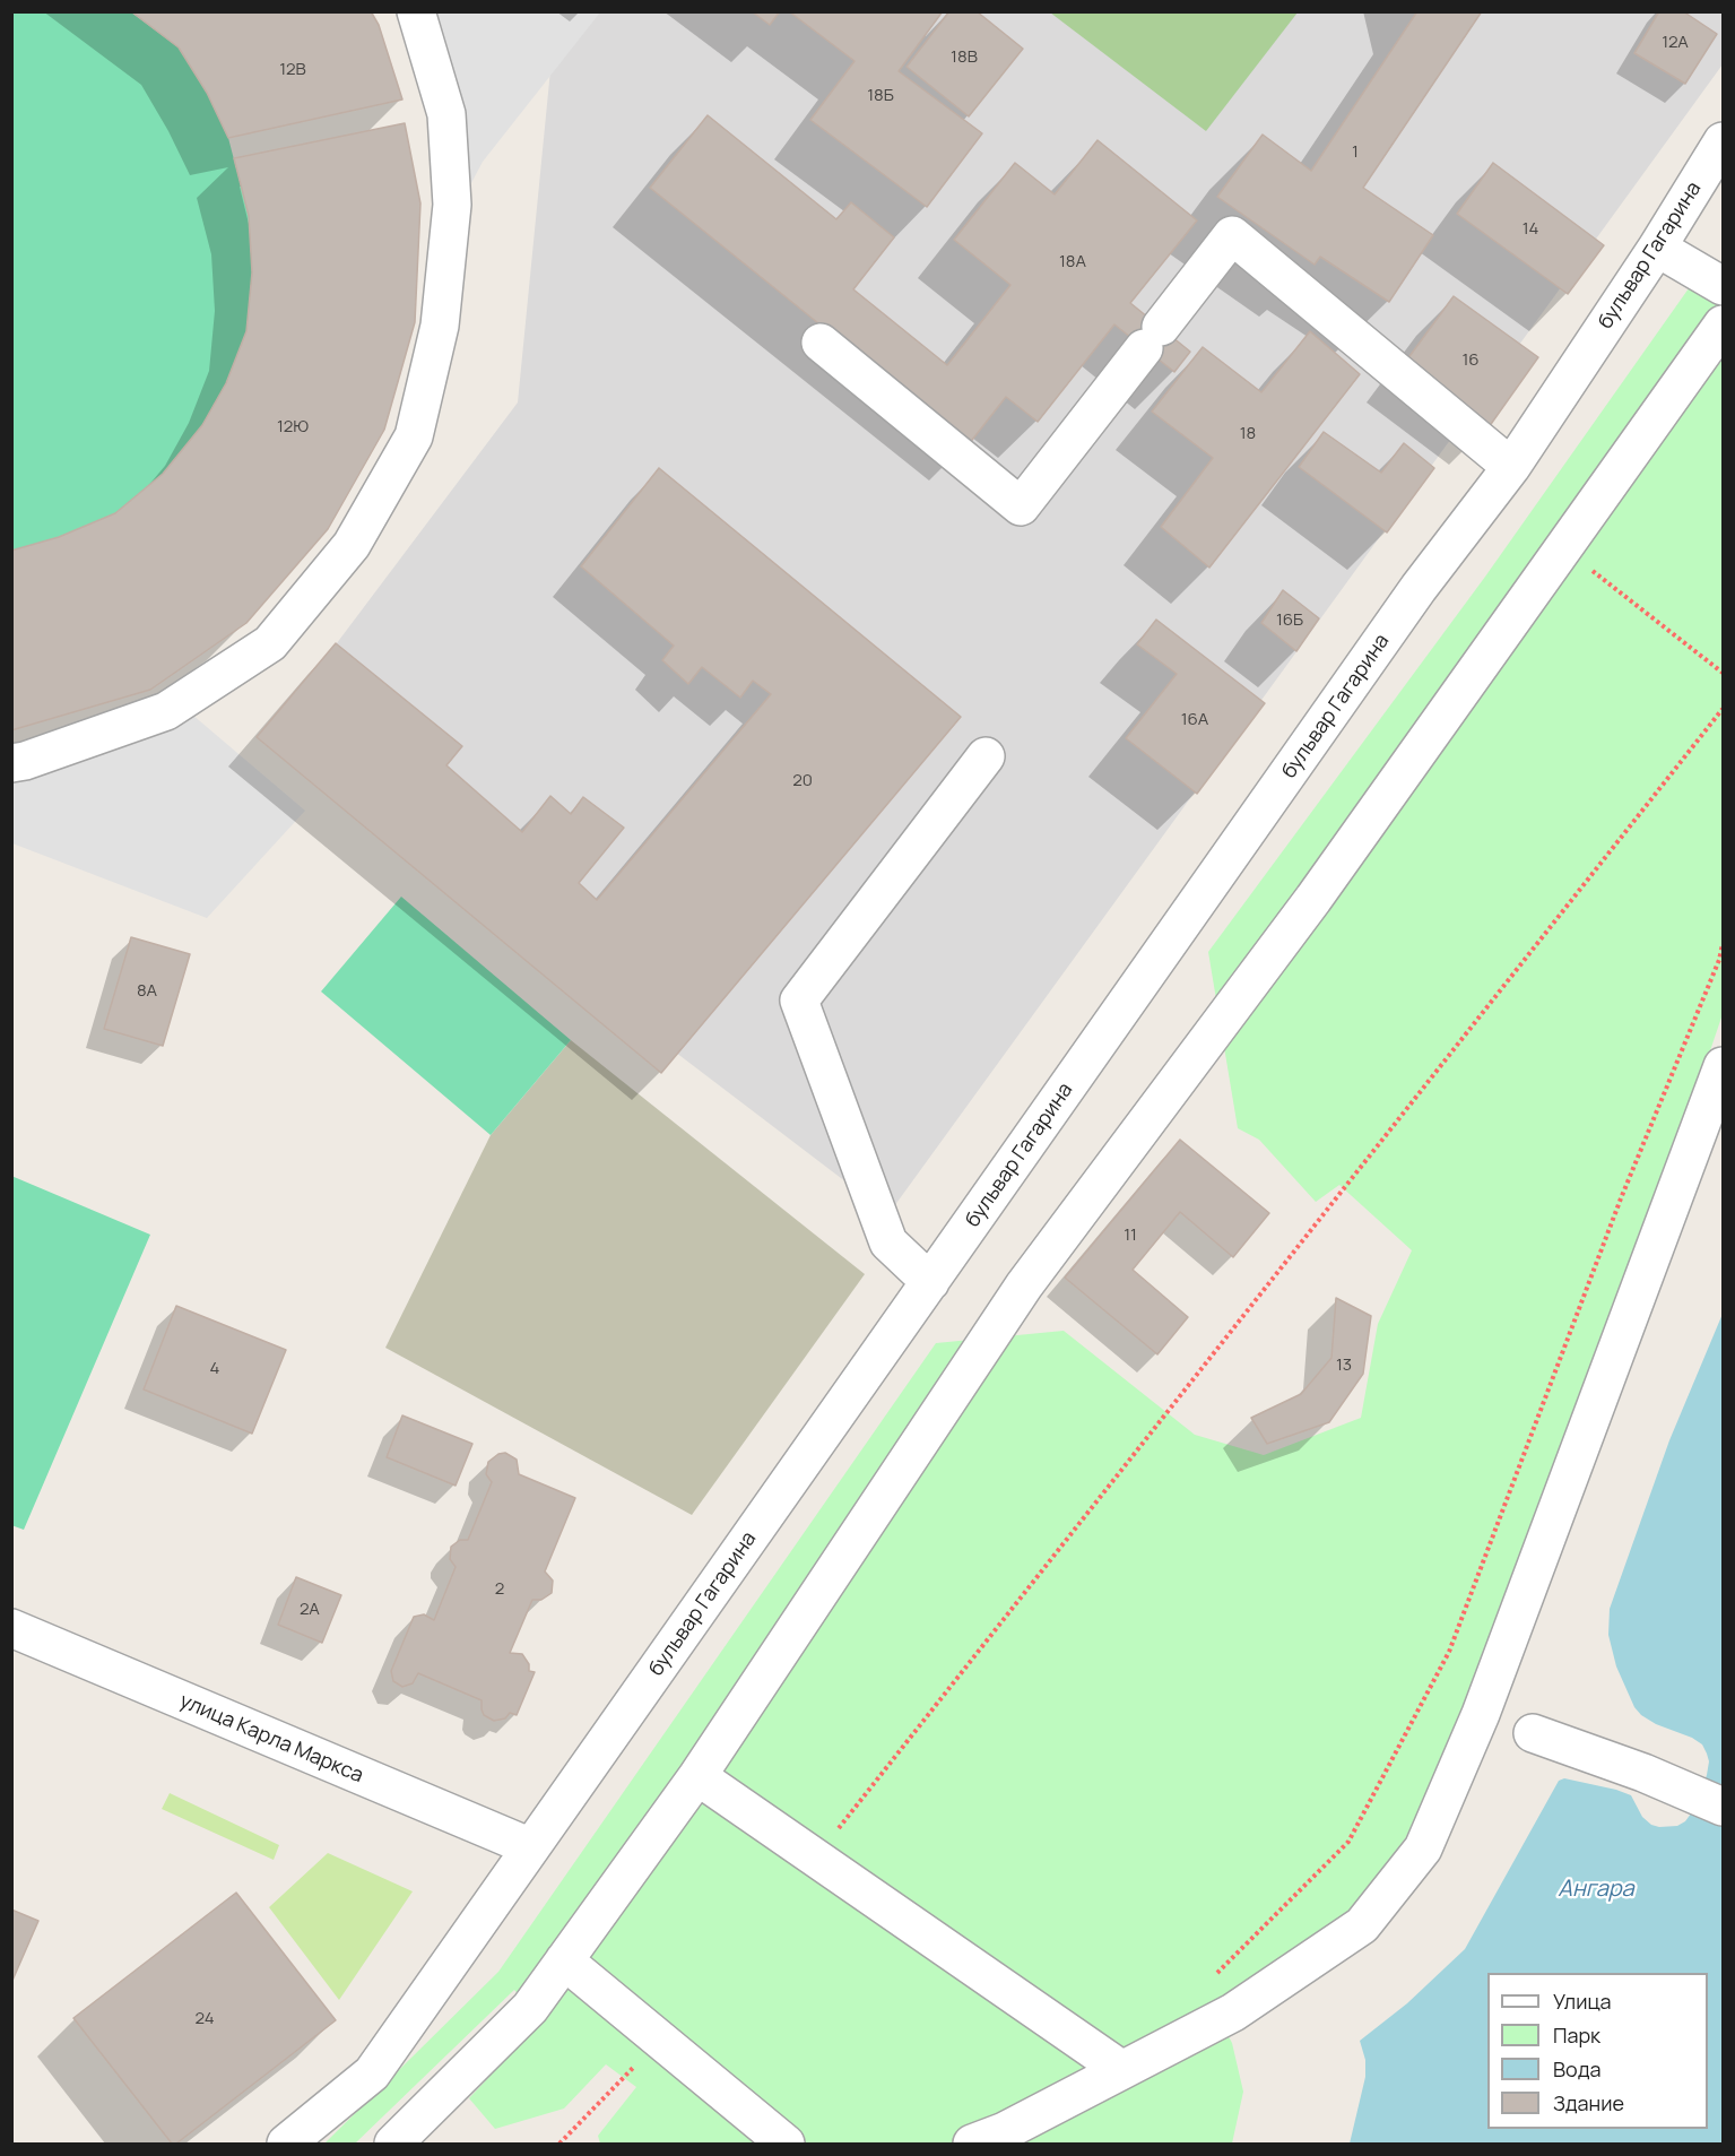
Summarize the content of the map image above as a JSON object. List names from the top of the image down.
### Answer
{
  "streets": {
    "street": ["бульвар Гагарина", "улица Карла Маркса"]
  },
  "crossings": [
    ["бульвар Гагарина", "улица Карла Маркса"]
  ],
  "water": ["Ангара"],
  "house_numbers": [
    "12А",
    "18В",
    "12В",
    "18Б",
    "1",
    "14",
    "18А",
    "16",
    "12Ю",
    "18",
    "16Б",
    "16А",
    "20",
    "8А",
    "11",
    "13",
    "4",
    "2",
    "2А",
    "24"
  ],
  "legend": [
    "Улица",
    "Парк",
    "Вода",
    "Здание"
  ]
}
